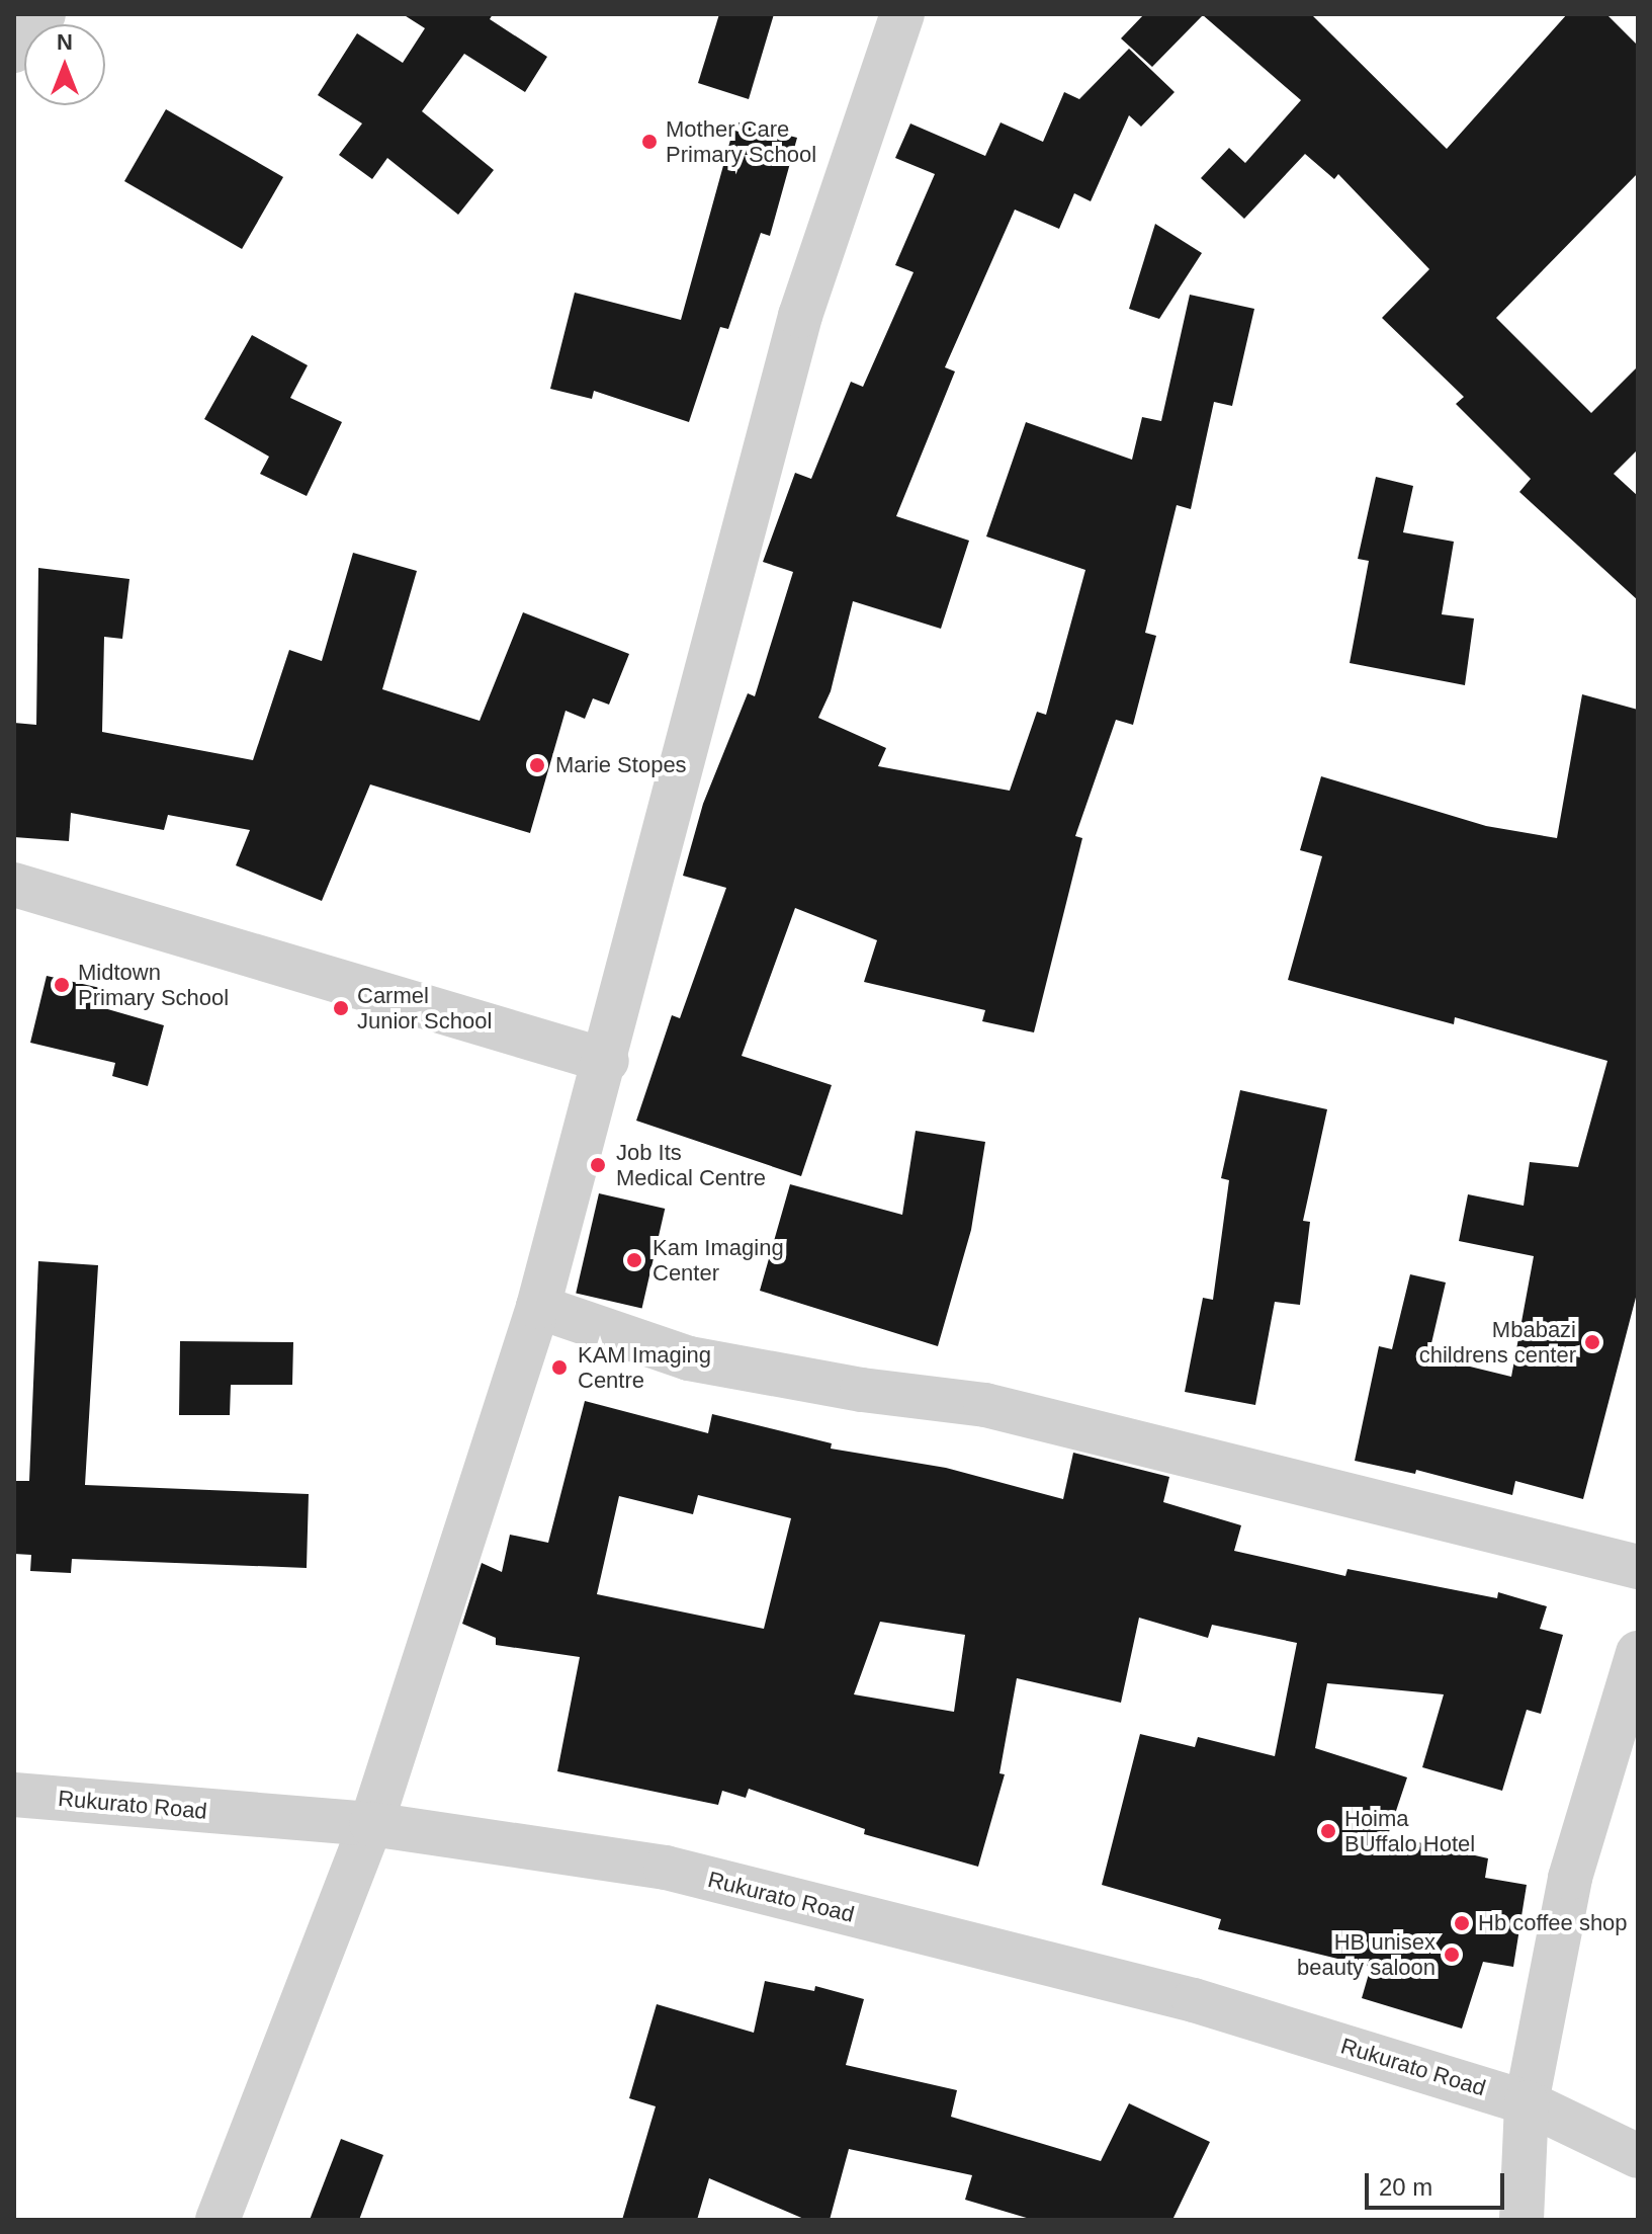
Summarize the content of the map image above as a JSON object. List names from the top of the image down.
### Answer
{
  "streets": {
    "street": ["Rukurato Road"]
  },
  "places": [
    "Mother Care Primary School",
    "Marie Stopes",
    "Midtown Primary School",
    "Carmel Junior School",
    "Job Its Medical Centre",
    "Kam Imaging Center",
    "Mbabazi childrens center",
    "KAM Imaging Centre",
    "Hoima BUffalo Hotel",
    "Hb coffee shop",
    "HB unisex beauty saloon"
  ],
  "scale_bar": "20 m",
  "north": "top"
}
